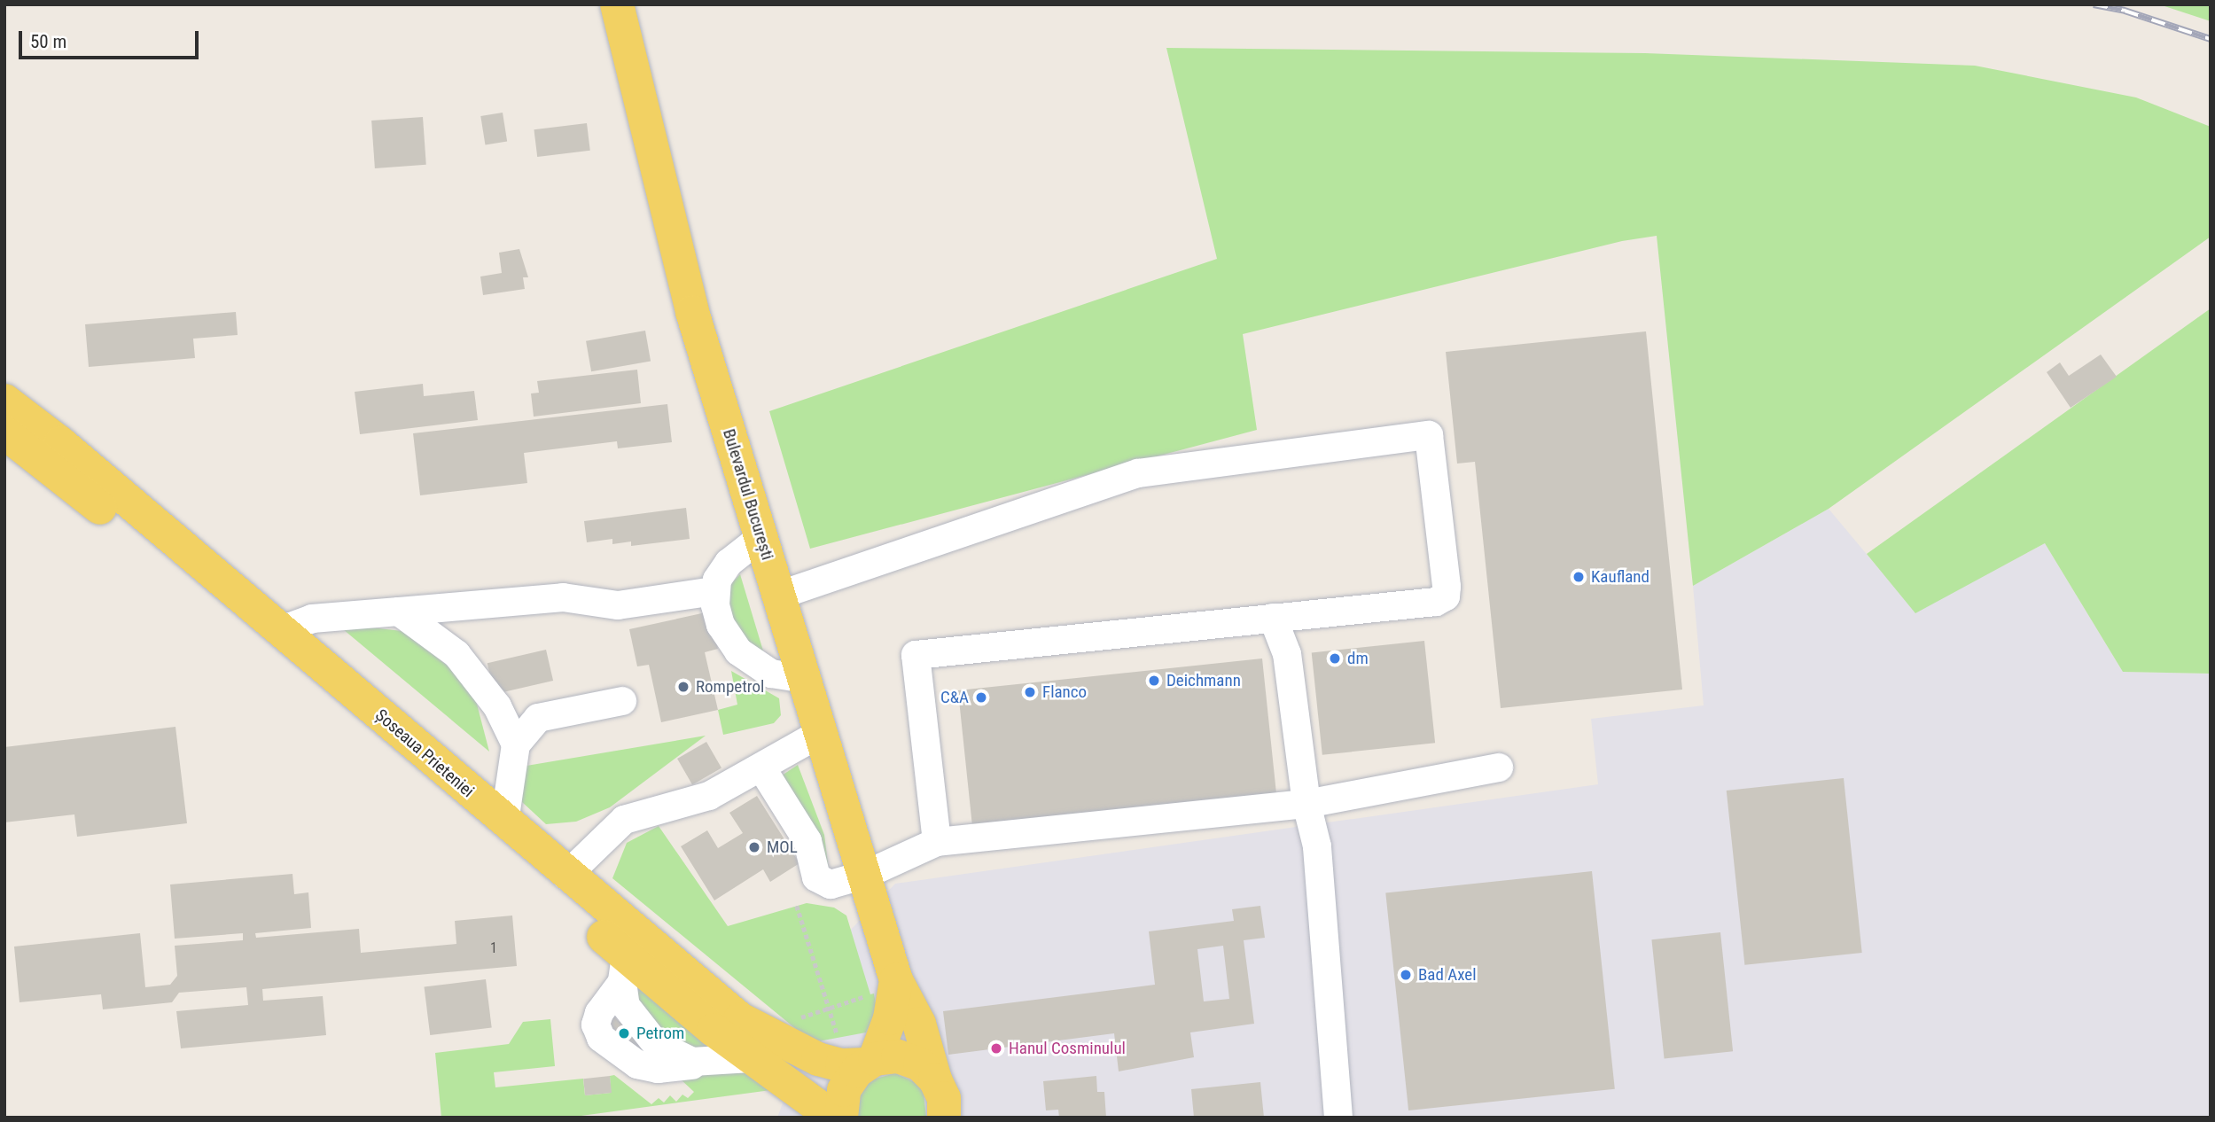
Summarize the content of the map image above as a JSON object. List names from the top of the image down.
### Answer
{
  "streets": {
    "main road": ["Bulevardul București", "Șoseaua Prieteniei"]
  },
  "places": [
    "Kaufland",
    "dm",
    "Deichmann",
    "Rompetrol",
    "Flanco",
    "C&A",
    "MOL",
    "Bad Axel",
    "Petrom",
    "Hanul Cosminulul"
  ],
  "house_numbers": ["1"],
  "scale_bar": "50 m"
}
